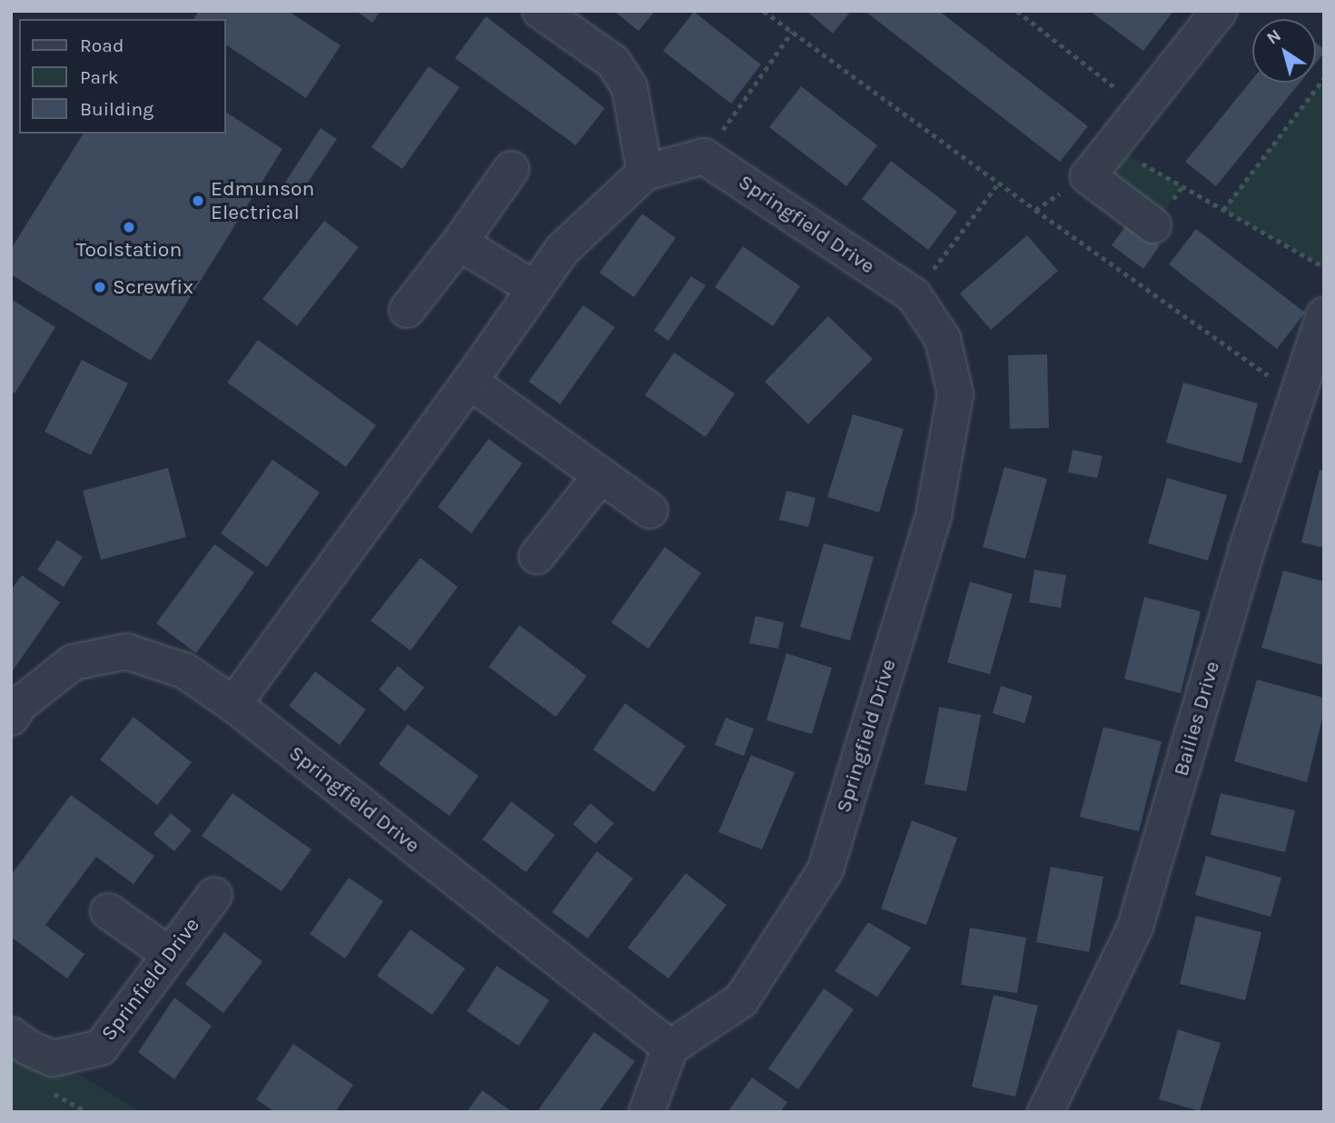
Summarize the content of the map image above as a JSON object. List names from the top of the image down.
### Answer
{
  "streets": {
    "street": ["Springfield Drive", "Bailies Drive", "Sprinfield Drive"]
  },
  "places": ["Edmunson Electrical", "Toolstation", "Screwfix"],
  "legend": ["Road", "Park", "Building"],
  "north": "top left"
}
